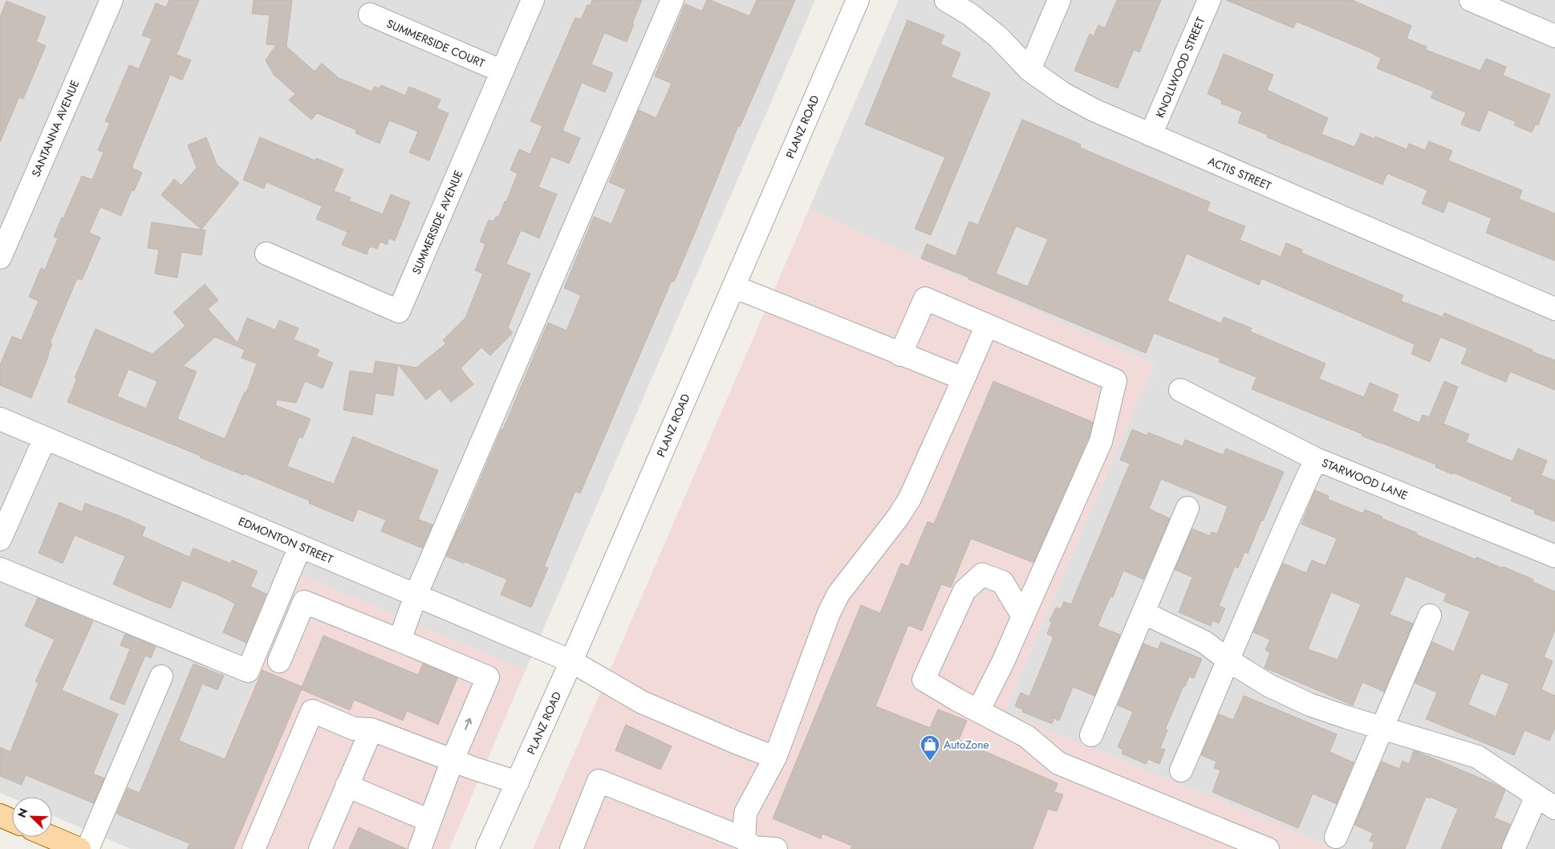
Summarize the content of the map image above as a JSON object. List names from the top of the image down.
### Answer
{
  "streets": {
    "street": [
      "SUMMERSIDE COURT",
      "KNOLLWOOD STREET",
      "PLANZ ROAD",
      "SANTANNA AVENUE",
      "ACTIS STREET",
      "SUMMERSIDE AVENUE",
      "STARWOOD LANE",
      "EDMONTON STREET"
    ]
  },
  "crossings": [
    ["SUMMERSIDE COURT", "SUMMERSIDE AVENUE"],
    ["KNOLLWOOD STREET", "ACTIS STREET"],
    ["PLANZ ROAD", "EDMONTON STREET"]
  ],
  "places": {
    "shop": ["AutoZone"]
  },
  "north": "top left"
}
